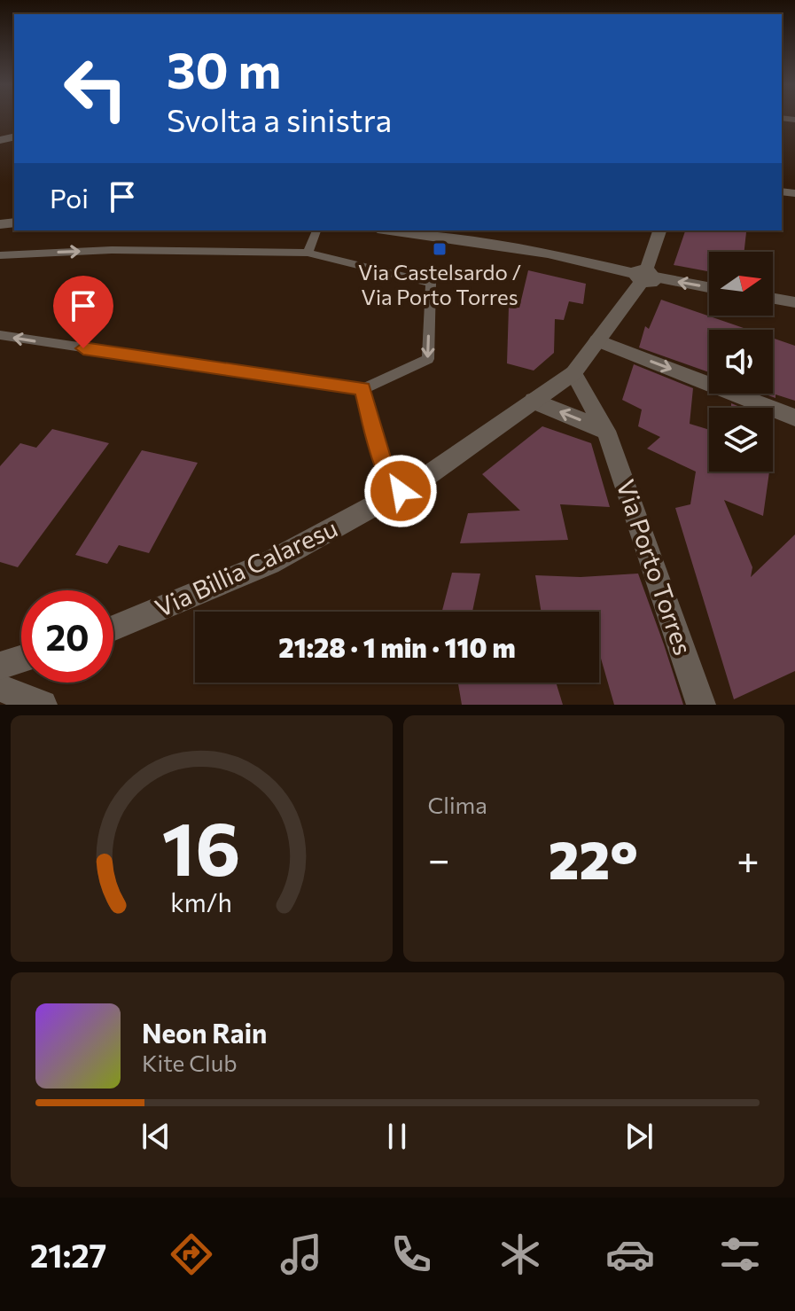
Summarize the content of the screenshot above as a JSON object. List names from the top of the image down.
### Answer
{
  "streets": {
    "street": ["Via Porto Torres", "Via Billia Calaresu"]
  },
  "crossings": [
    ["Via Porto Torres", "Via Billia Calaresu"]
  ],
  "places": {
    "transit": ["Via Castelsardo / Via Porto Torres"]
  },
  "north": "right",
  "page": {
    "turn": ["30 m", "Svolta a sinistra"],
    "then": "Poi",
    "limit": "20",
    "trip": "21:28 · 1 min · 110 m",
    "tile": "Clima",
    "heat": ["−", "22°", "+"],
    "song": ["Neon Rain", "Kite Club"],
    "tabs": "21:27",
    "gauge": ["16", "km/h"]
  }
}
